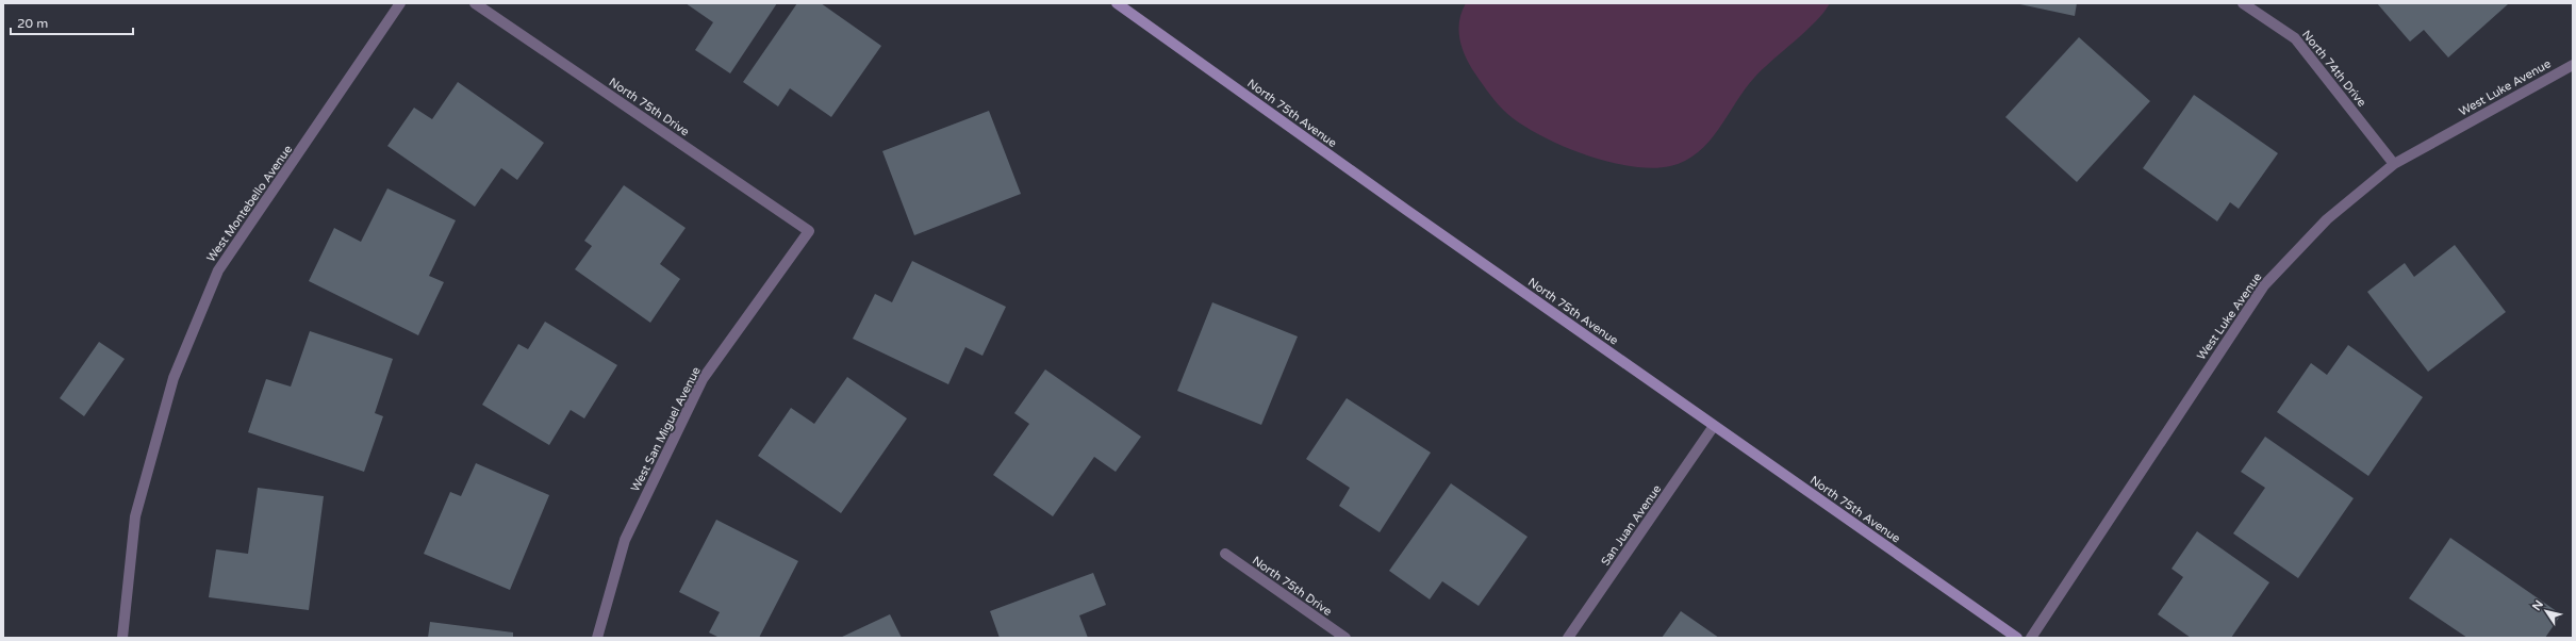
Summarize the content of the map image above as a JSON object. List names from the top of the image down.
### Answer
{
  "streets": {
    "main road": ["North 75th Avenue"],
    "street": [
      "North 74th Drive",
      "West Luke Avenue",
      "North 75th Drive",
      "West Montebello Avenue",
      "West San Miguel Avenue",
      "San Juan Avenue"
    ]
  },
  "crossings": [
    ["North 74th Drive", "West Luke Avenue"],
    ["North 75th Drive", "West San Miguel Avenue"],
    ["North 75th Avenue", "San Juan Avenue"]
  ],
  "scale_bar": "20 m",
  "north": "top left"
}
